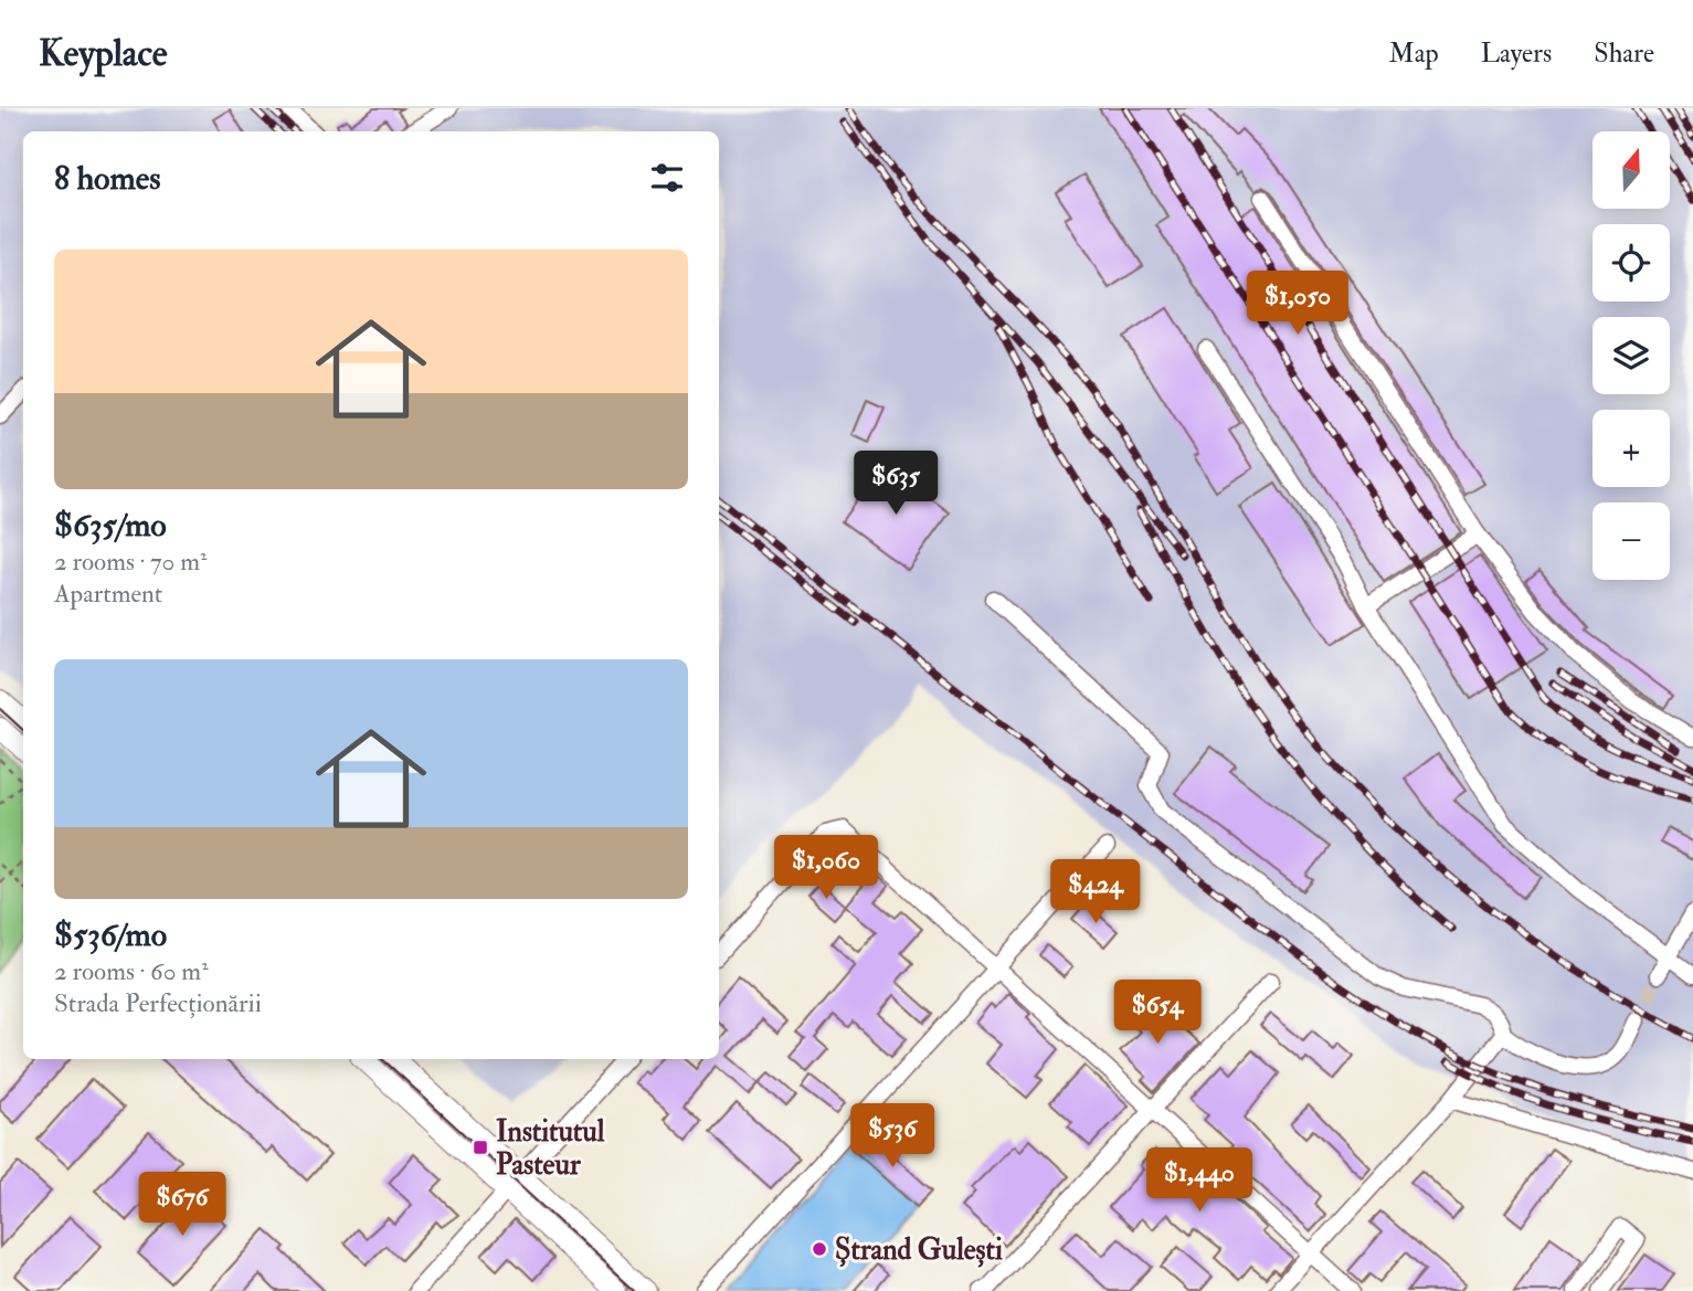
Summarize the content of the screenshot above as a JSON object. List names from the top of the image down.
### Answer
{
  "places": {
    "transit": ["Institutul Pasteur"],
    "other": ["Ștrand Gulești"]
  },
  "north": "top",
  "page": {
    "header": "Keyplace",
    "nav": ["Map", "Layers", "Share"],
    "map_buttons": ["+", "−"],
    "heading": "8 homes",
    "list": [
      {
        "name": "$635/mo",
        "note": "2 rooms · 70 m² · Apartment"
      },
      {
        "name": "$536/mo",
        "note": "2 rooms · 60 m² · Strada Perfecționării"
      }
    ],
    "price": [
      "$1,050",
      "$635",
      "$1,060",
      "$424",
      "$654",
      "$536",
      "$1,440",
      "$676"
    ]
  }
}
